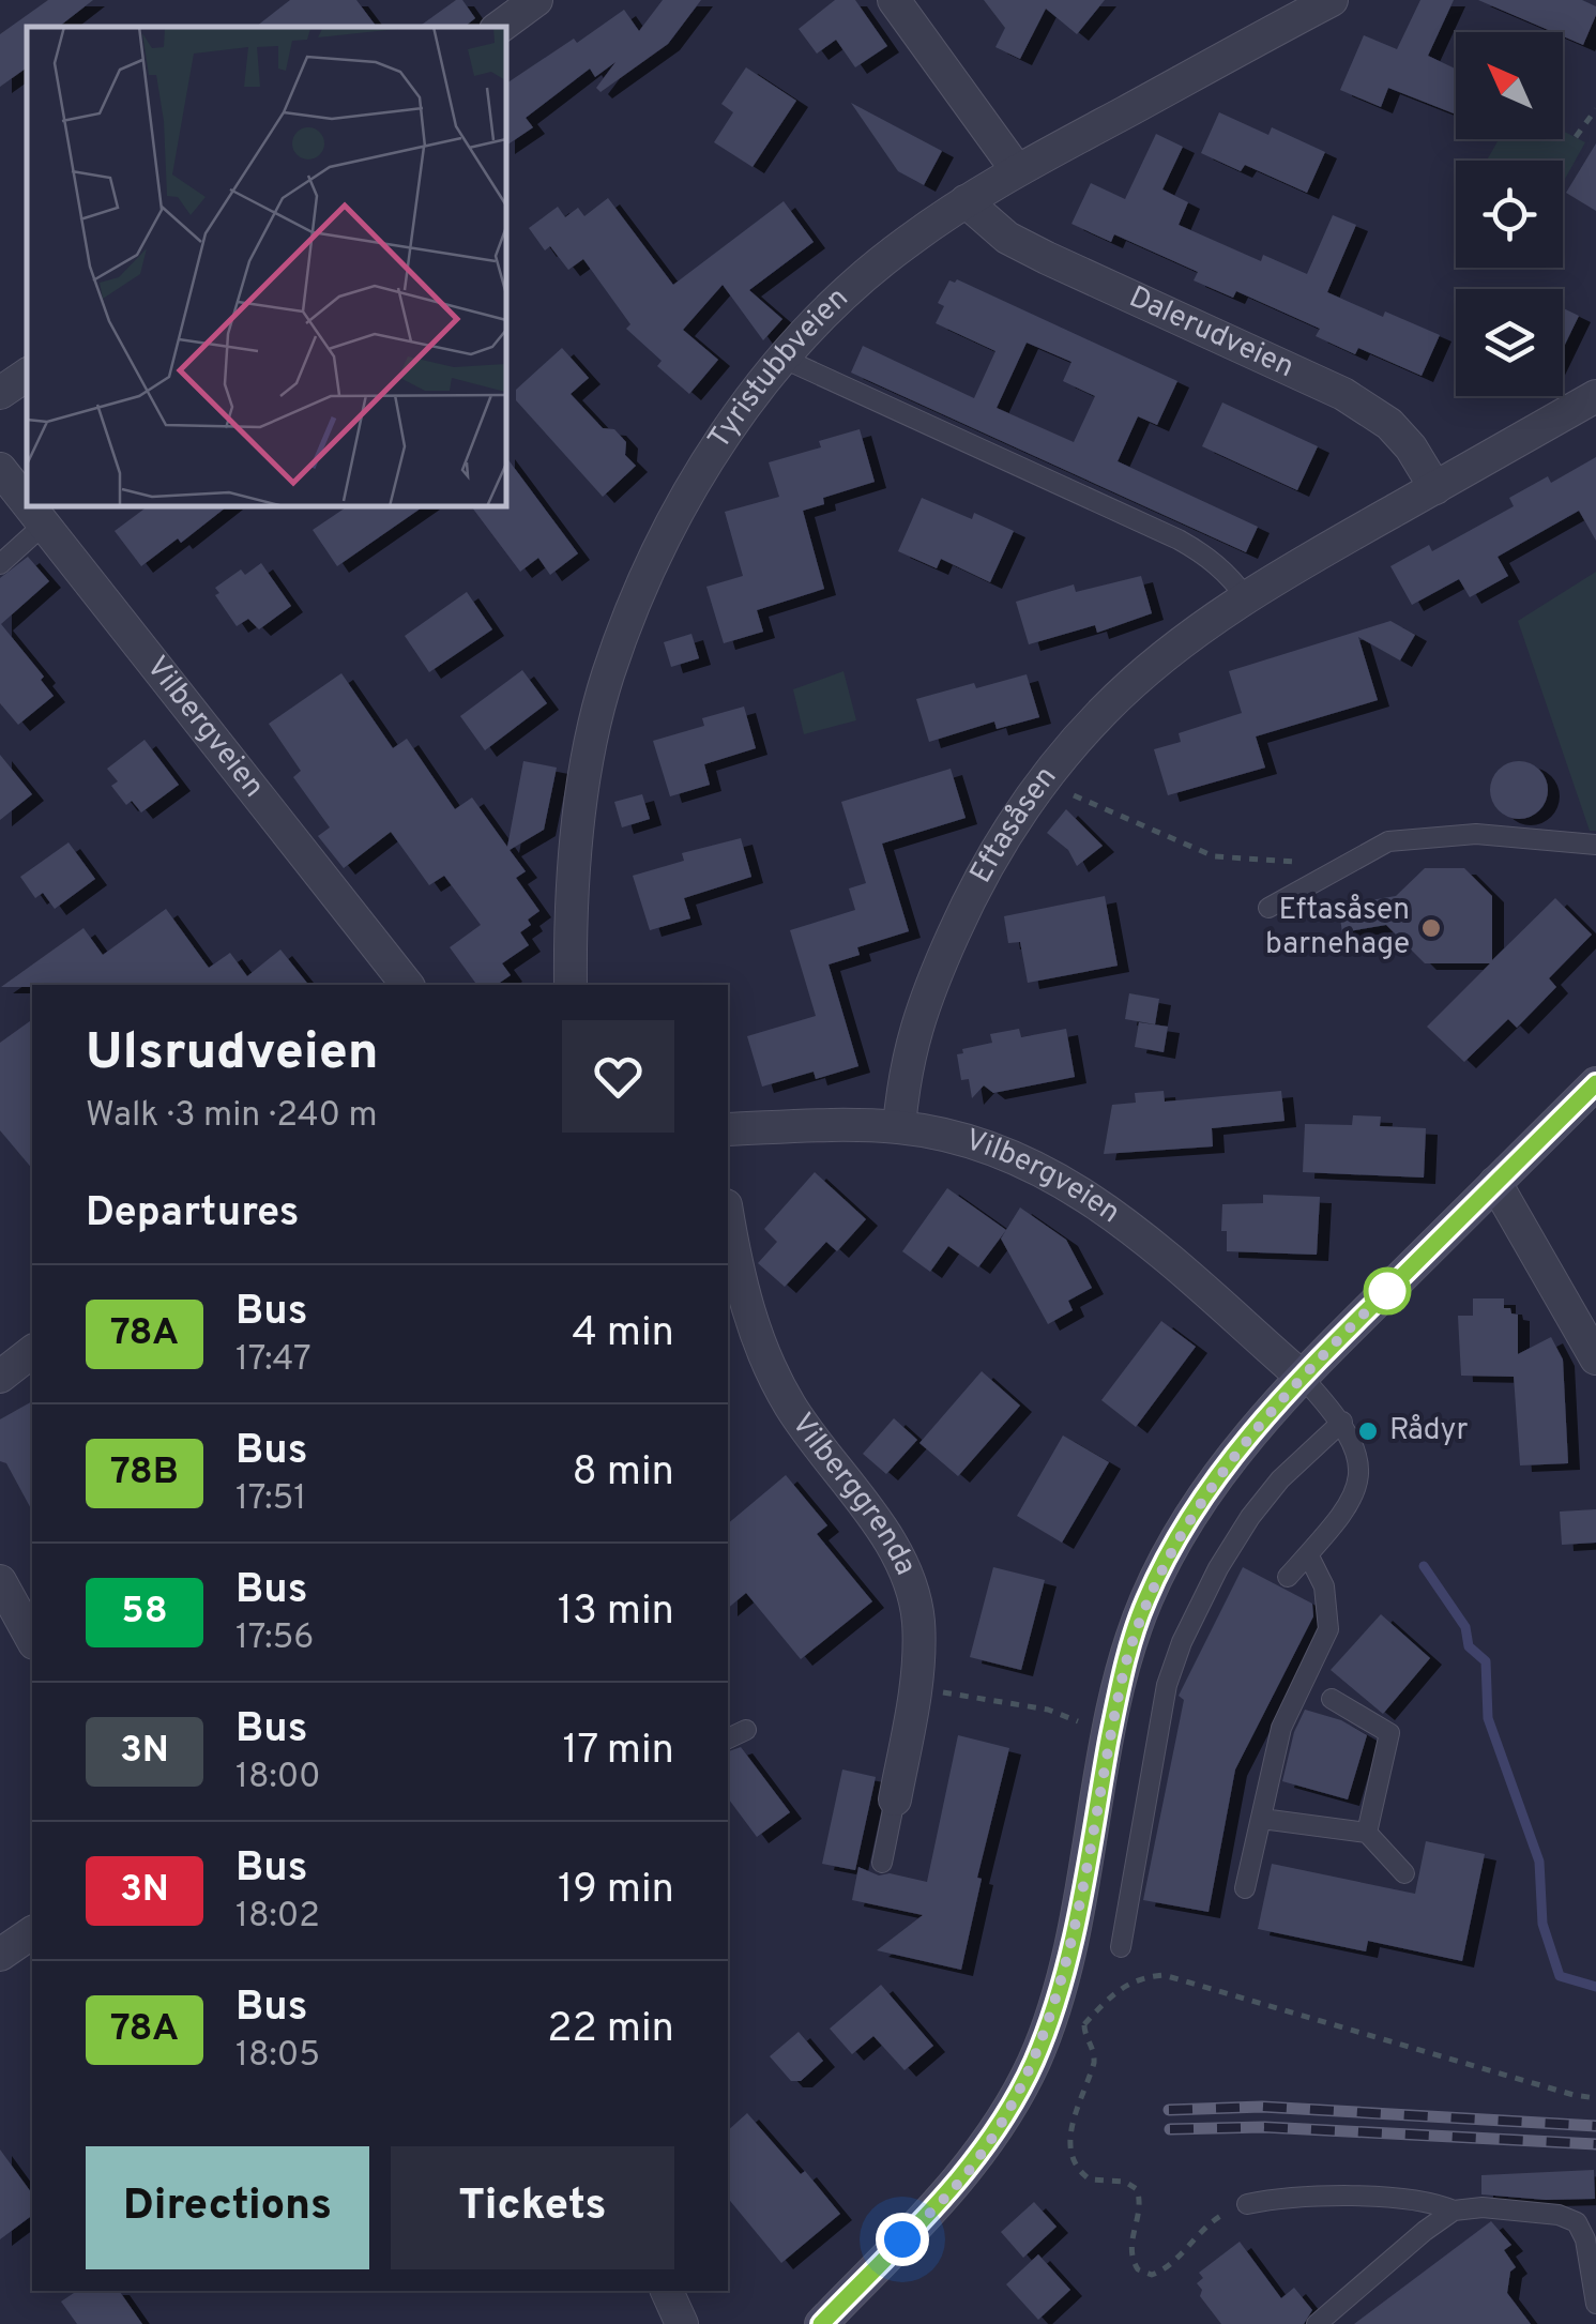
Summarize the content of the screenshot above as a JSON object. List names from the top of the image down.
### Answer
{
  "streets": {
    "street": [
      "Dalerudveien",
      "Tyristubbveien",
      "Vilbergveien",
      "Eftasåsen",
      "Vilberggrenda"
    ]
  },
  "crossings": [
    ["Dalerudveien", "Tyristubbveien"],
    ["Dalerudveien", "Eftasåsen"],
    ["Vilbergveien", "Eftasåsen"]
  ],
  "places": ["Eftasåsen barnehage", "Rådyr"],
  "lines": ["bus line 78A"],
  "north": "top left",
  "page": {
    "heading": [
      ["Ulsrudveien", "Walk · 3 min · 240 m"],
      "Departures"
    ],
    "list": [
      {
        "mark": "78A",
        "name": "Bus",
        "note": "17:47",
        "value": "4 min"
      },
      {
        "mark": "78B",
        "name": "Bus",
        "note": "17:51",
        "value": "8 min"
      },
      {
        "mark": "58",
        "name": "Bus",
        "note": "17:56",
        "value": "13 min"
      },
      {
        "mark": "3N",
        "name": "Bus",
        "note": "18:00",
        "value": "17 min"
      },
      {
        "mark": "3N",
        "name": "Bus",
        "note": "18:02",
        "value": "19 min"
      },
      {
        "mark": "78A",
        "name": "Bus",
        "note": "18:05",
        "value": "22 min"
      }
    ],
    "buttons": ["Directions", "Tickets"]
  }
}
